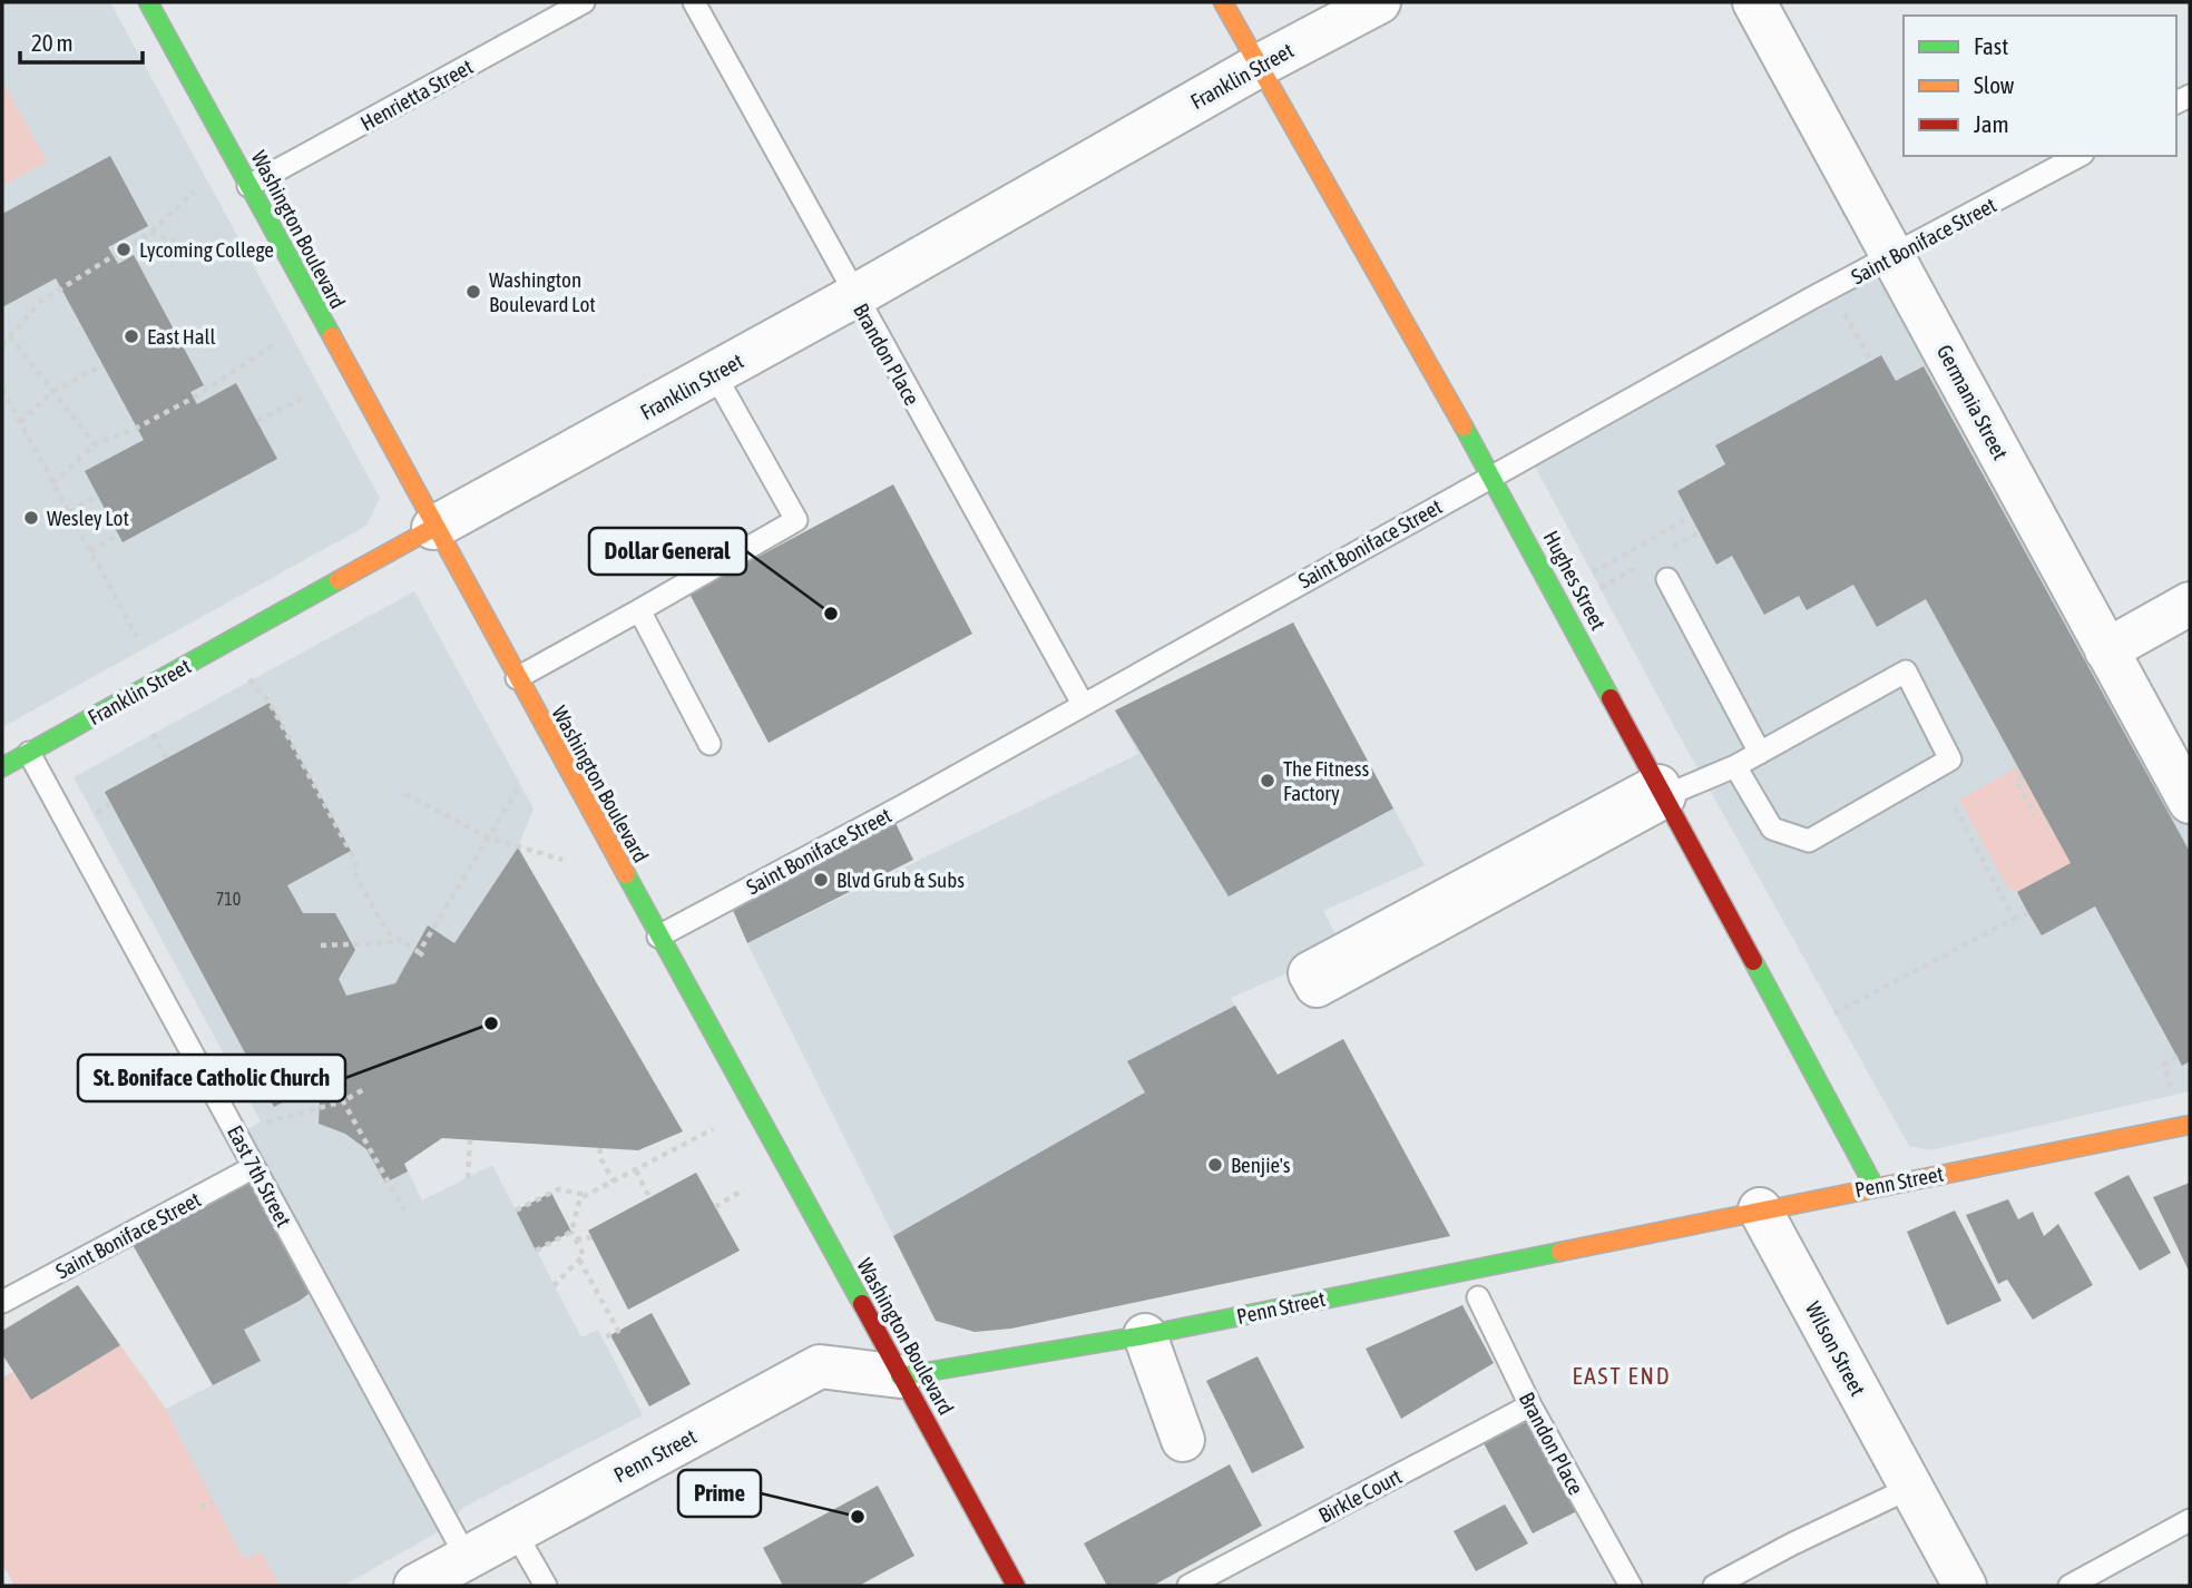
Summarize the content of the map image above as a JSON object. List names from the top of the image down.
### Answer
{
  "streets": {
    "street": [
      "Franklin Street",
      "Washington Boulevard",
      "Germania Street",
      "Hughes Street",
      "Penn Street",
      "Wilson Street"
    ],
    "lane": [
      "Henrietta Street",
      "Saint Boniface Street",
      "Brandon Place",
      "East 7th Street",
      "Birkle Court"
    ]
  },
  "crossings": [
    ["Franklin Street", "Washington Boulevard"],
    ["Franklin Street", "Brandon Place"],
    ["Franklin Street", "Hughes Street"],
    ["Franklin Street", "East 7th Street"],
    ["Henrietta Street", "Washington Boulevard"],
    ["Washington Boulevard", "Saint Boniface Street"],
    ["Washington Boulevard", "Penn Street"],
    ["Saint Boniface Street", "Brandon Place"],
    ["Saint Boniface Street", "Germania Street"],
    ["Saint Boniface Street", "Hughes Street"],
    ["Saint Boniface Street", "East 7th Street"],
    ["Brandon Place", "Birkle Court"],
    ["Hughes Street", "Penn Street"],
    ["East 7th Street", "Penn Street"],
    ["Penn Street", "Wilson Street"]
  ],
  "districts": ["EAST END"],
  "places": [
    "Lycoming College",
    "Washington Boulevard Lot",
    "East Hall",
    "Wesley Lot",
    "Dollar General",
    "The Fitness Factory",
    "Blvd Grub & Subs",
    "St. Boniface Catholic Church",
    "Benjie's",
    "Prime"
  ],
  "house_numbers": ["710"],
  "legend": ["Fast", "Slow", "Jam"],
  "scale_bar": "20 m"
}
